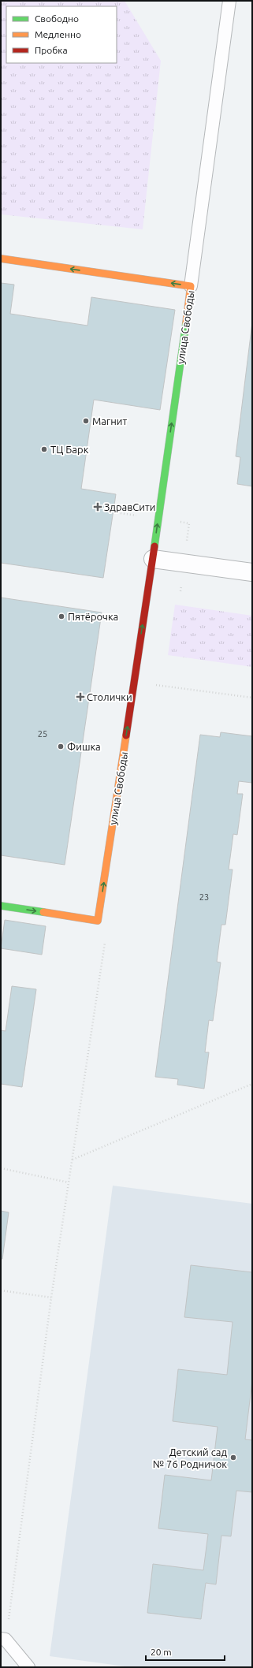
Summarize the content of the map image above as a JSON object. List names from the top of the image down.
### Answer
{
  "streets": {
    "street": ["улица Свободы"]
  },
  "one_way": ["улица Свободы"],
  "places": {
    "other": [
      "Магнит",
      "ТЦ Барк",
      "Пятёрочка",
      "Фишка",
      "Детский сад № 76 Родничок"
    ],
    "health": ["ЗдравСити", "Столички"]
  },
  "house_numbers": ["25", "23"],
  "legend": ["Свободно", "Медленно", "Пробка"],
  "scale_bar": "20 m"
}
